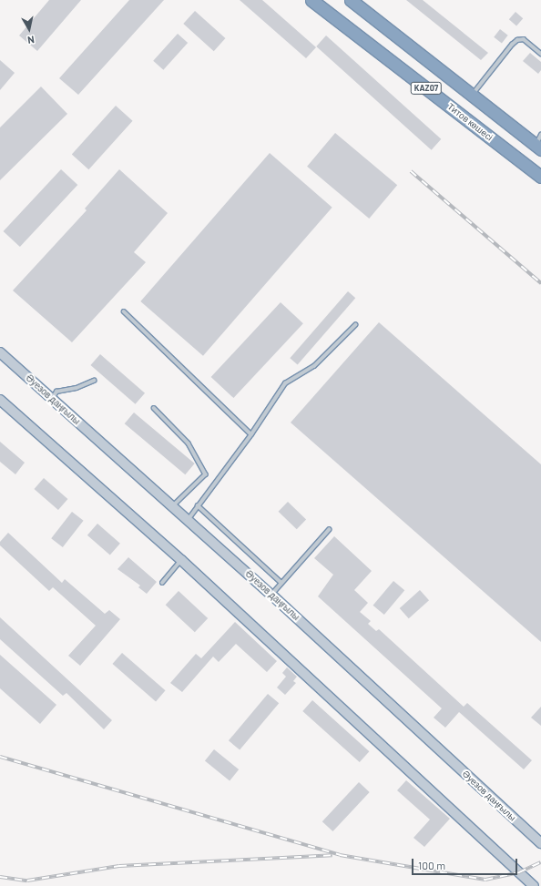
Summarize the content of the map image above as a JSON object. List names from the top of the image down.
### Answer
{
  "streets": {
    "highway": ["KAZ07", "Титов көшесі"],
    "main road": ["Әуезов даңғылы"]
  },
  "scale_bar": "100 m",
  "north": "bottom"
}
